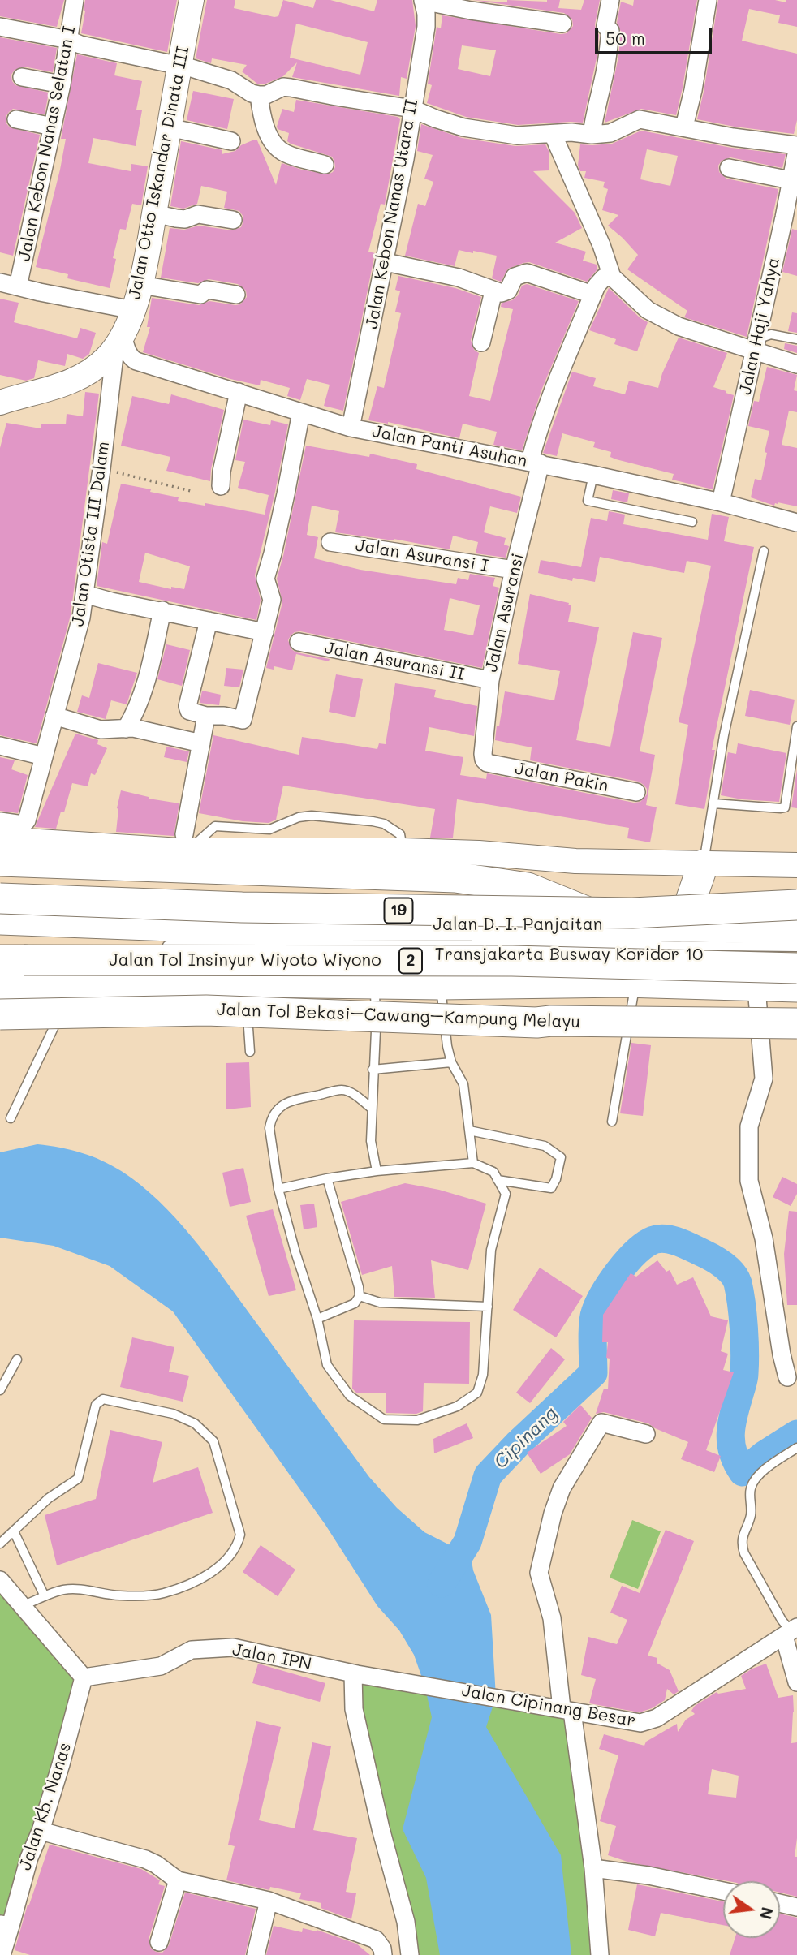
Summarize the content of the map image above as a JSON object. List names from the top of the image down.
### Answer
{
  "streets": {
    "highway": [
      "19",
      "Jalan D. I. Panjaitan",
      "Jalan Tol Insinyur Wiyoto Wiyono",
      "2",
      "Jalan Tol Bekasi–Cawang–Kampung Melayu"
    ],
    "street": [
      "Jalan Kebon Nanas Selatan I",
      "Jalan Otto Iskandar Dinata III",
      "Jalan Kebon Nanas Utara II",
      "Jalan Haji Yahya",
      "Jalan Panti Asuhan",
      "Jalan Otista III Dalam",
      "Jalan Asuransi I",
      "Jalan Asuransi",
      "Jalan Asuransi II",
      "Jalan Pakin",
      "Jalan IPN",
      "Jalan Cipinang Besar",
      "Jalan Kb. Nanas"
    ],
    "lane": ["Transjakarta Busway Koridor 10"]
  },
  "crossings": [
    ["Jalan Otto Iskandar Dinata III", "Jalan Panti Asuhan"],
    ["Jalan Otto Iskandar Dinata III", "Jalan Otista III Dalam"],
    ["Jalan Kebon Nanas Utara II", "Jalan Panti Asuhan"],
    ["Jalan Haji Yahya", "Jalan Panti Asuhan"],
    ["Jalan Panti Asuhan", "Jalan Otista III Dalam"],
    ["Jalan Panti Asuhan", "Jalan Asuransi"],
    ["Jalan Asuransi I", "Jalan Asuransi"],
    ["Jalan Asuransi", "Jalan Asuransi II"],
    ["Jalan Asuransi", "Jalan Pakin"],
    ["Jalan D. I. Panjaitan", "Transjakarta Busway Koridor 10"],
    ["Jalan IPN", "Jalan Cipinang Besar"],
    ["Jalan IPN", "Jalan Kb. Nanas"]
  ],
  "water": ["Cipinang"],
  "scale_bar": "50 m",
  "north": "right"
}
